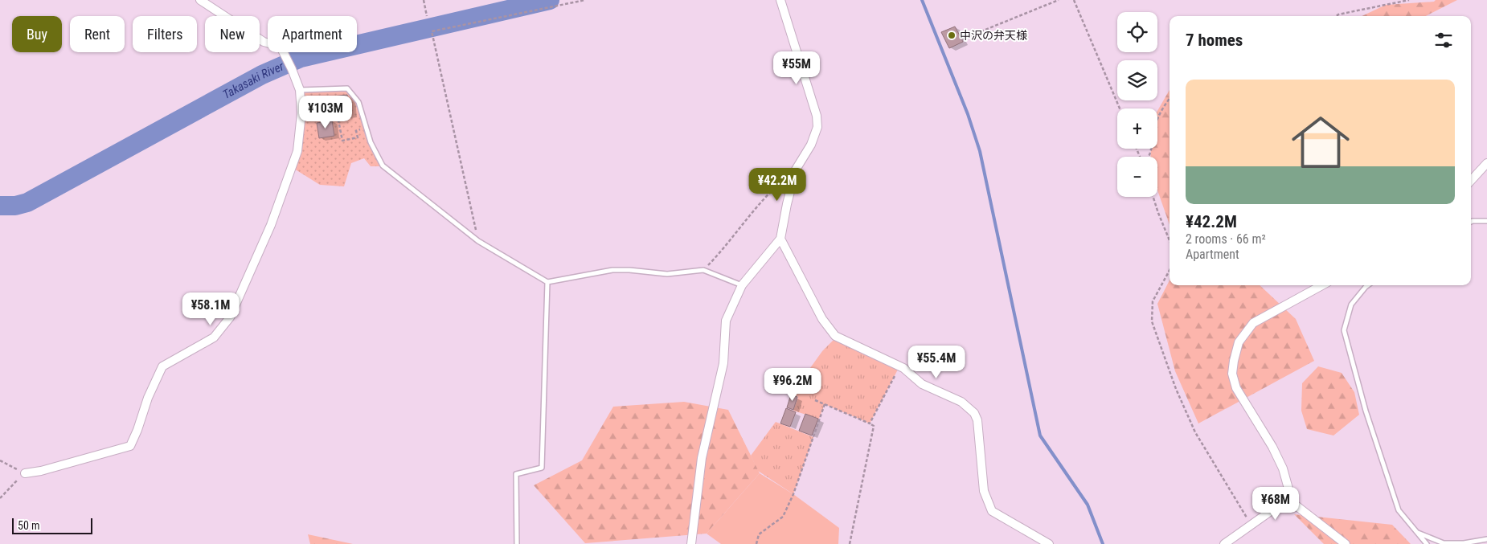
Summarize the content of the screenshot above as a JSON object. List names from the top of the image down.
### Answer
{
  "water": ["Takasaki River"],
  "places": ["中沢の弁天様"],
  "scale_bar": "50 m",
  "page": {
    "map_buttons": ["+", "−"],
    "chip": [
      "Buy",
      "Rent",
      "Filters",
      "New",
      "Apartment"
    ],
    "heading": "7 homes",
    "price": [
      "¥55M",
      "¥103M",
      "¥42.2M",
      "¥58.1M",
      "¥55.4M",
      "¥96.2M",
      "¥68M"
    ],
    "list": [
      {
        "name": "¥42.2M",
        "note": "2 rooms · 66 m² · Apartment"
      }
    ],
    "scale": "50 m"
  }
}
